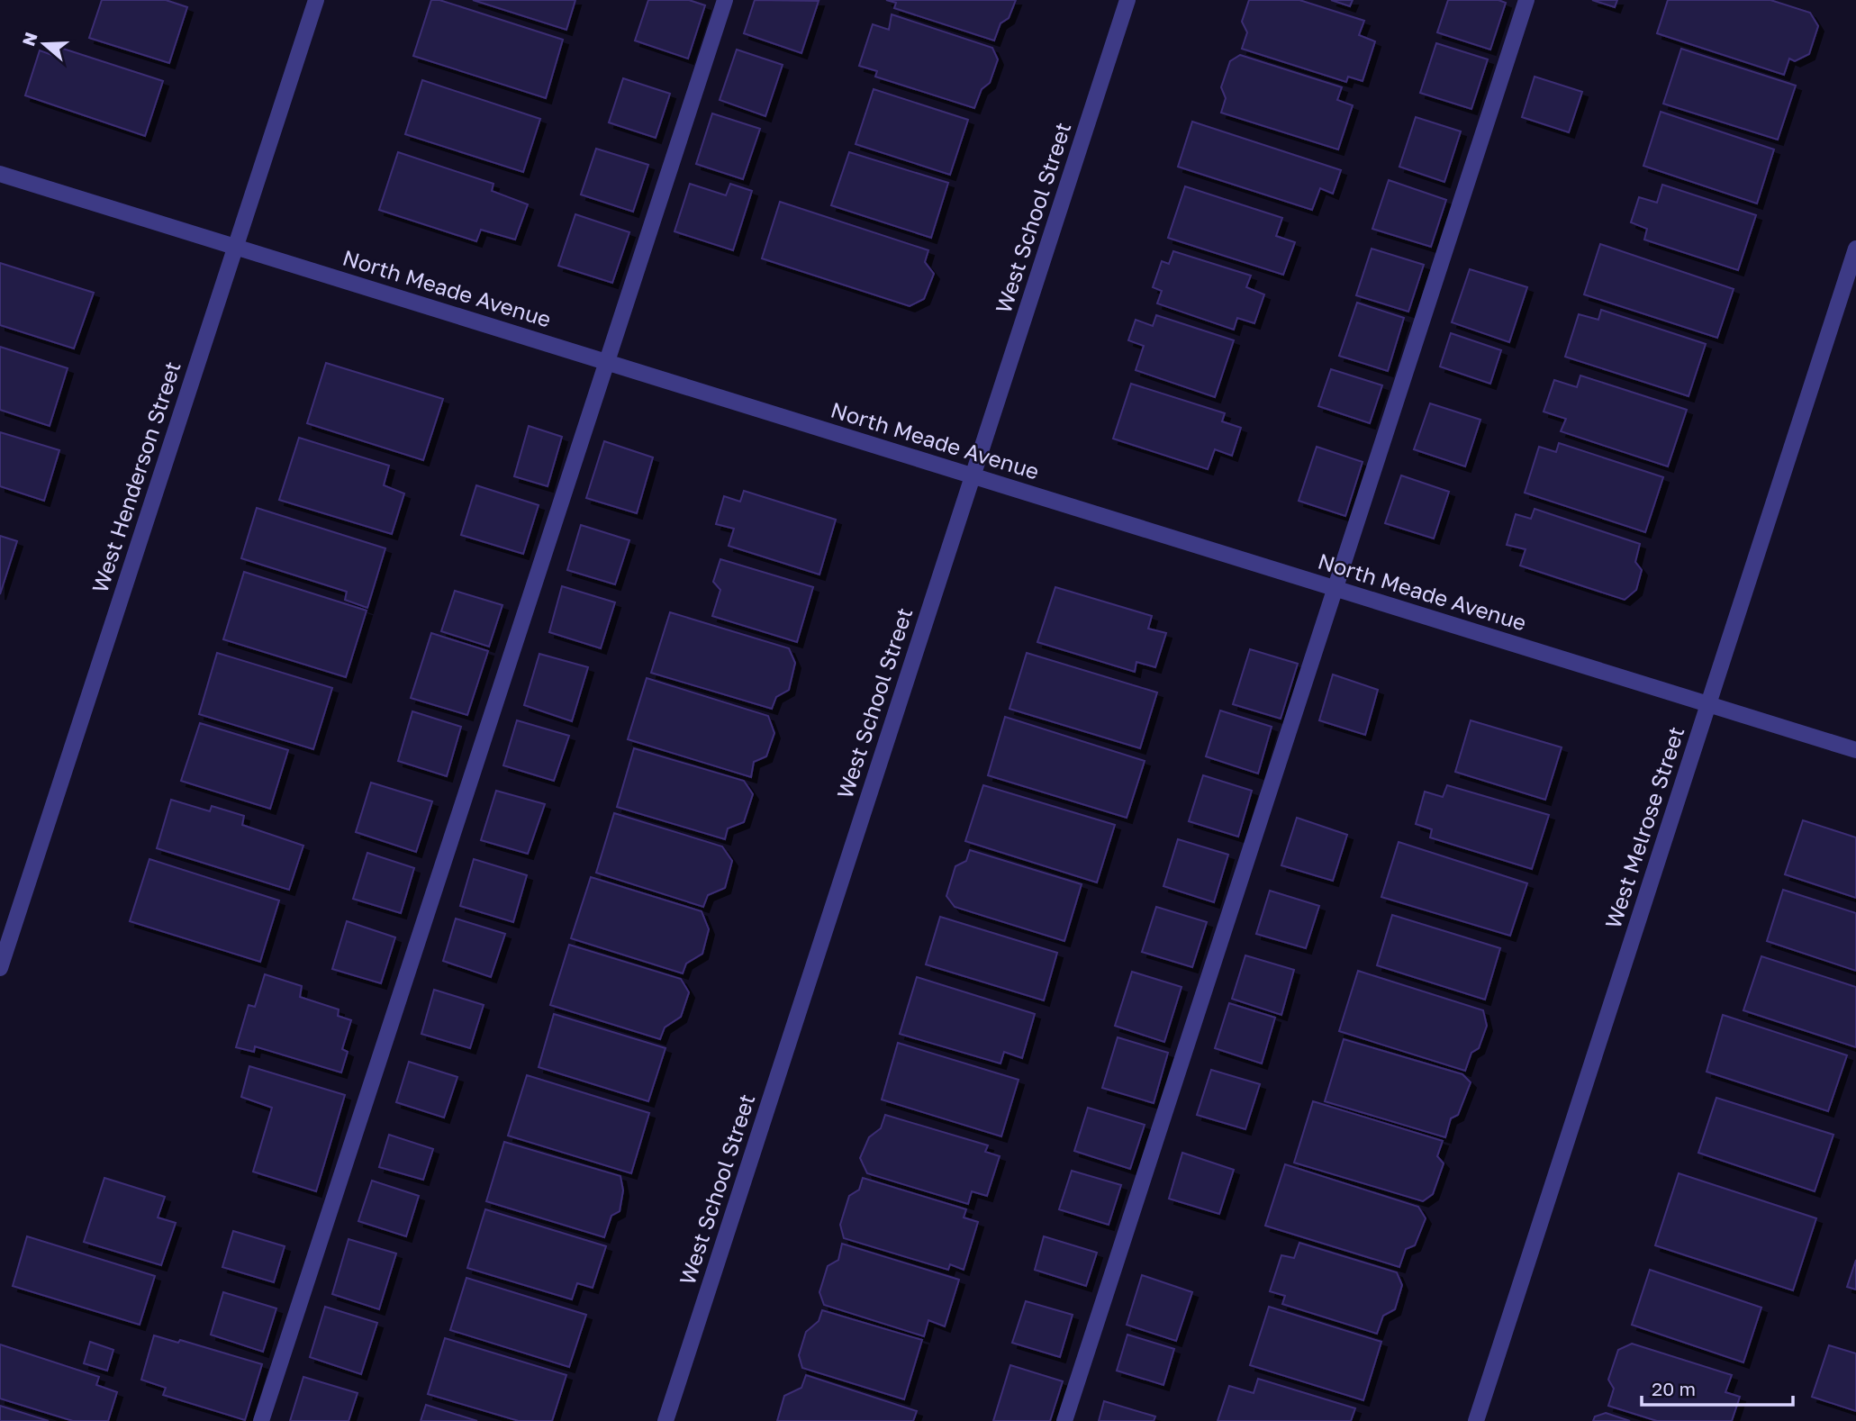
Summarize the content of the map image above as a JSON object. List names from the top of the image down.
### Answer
{
  "streets": {
    "street": [
      "West School Street",
      "North Meade Avenue",
      "West Henderson Street",
      "West Melrose Street"
    ]
  },
  "crossings": [
    ["West School Street", "North Meade Avenue"],
    ["North Meade Avenue", "West Henderson Street"],
    ["North Meade Avenue", "West Melrose Street"]
  ],
  "scale_bar": "20 m",
  "north": "left"
}
